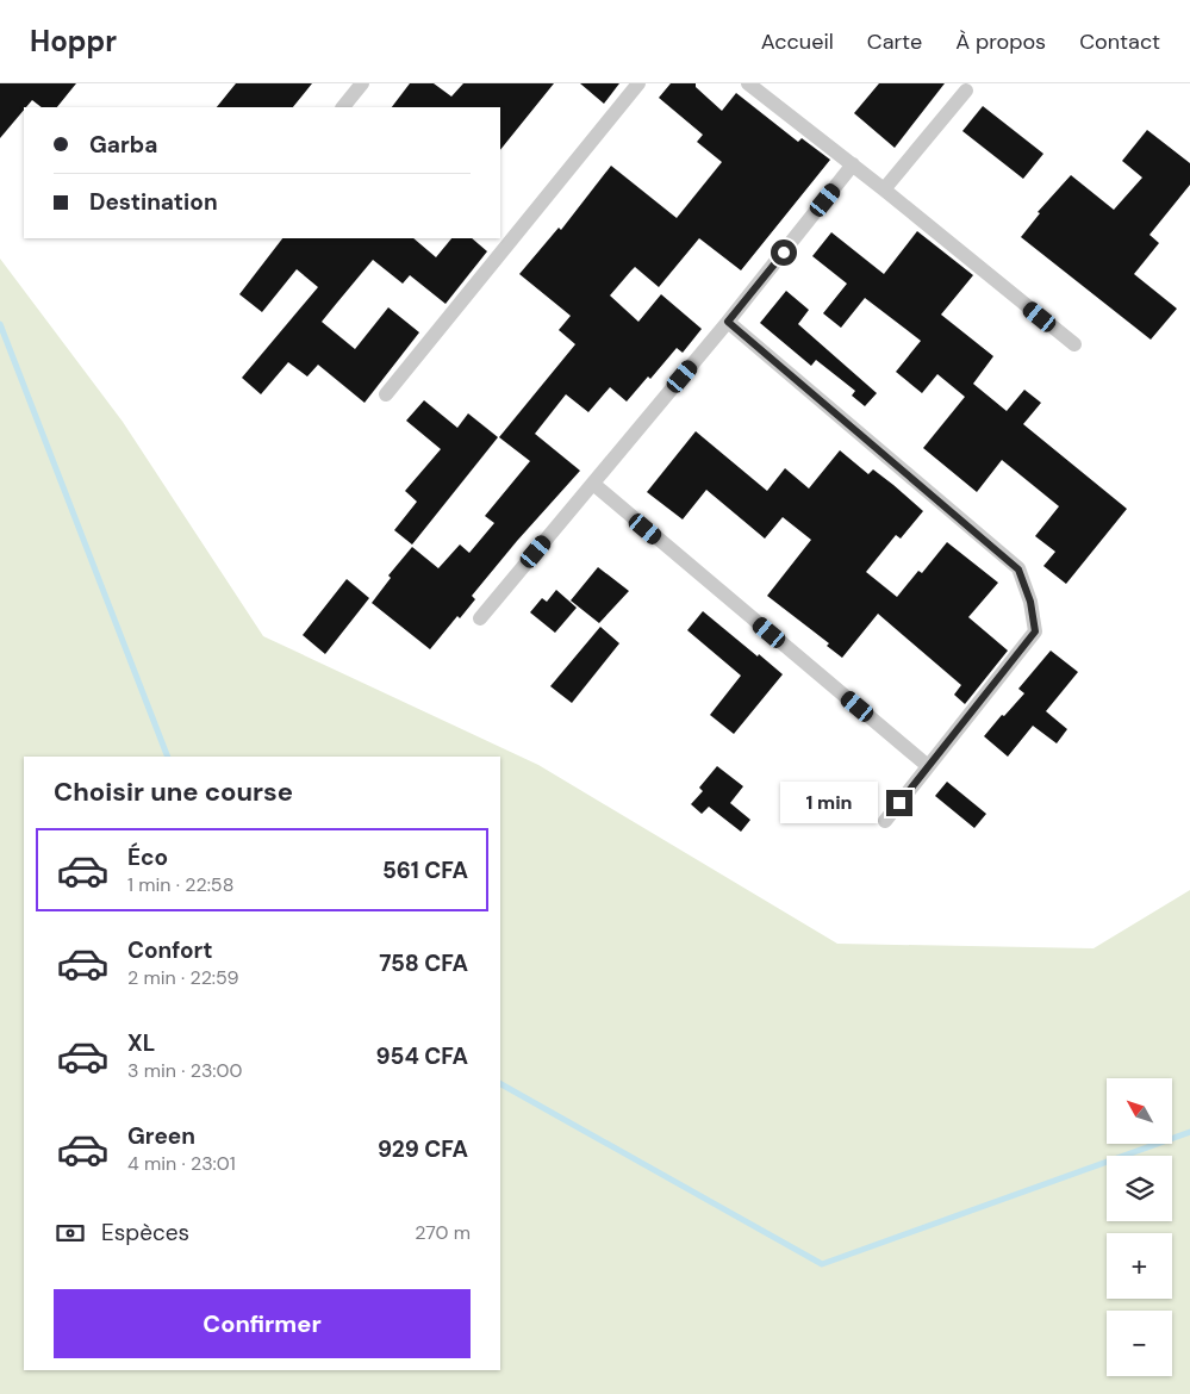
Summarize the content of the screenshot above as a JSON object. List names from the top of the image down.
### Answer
{
  "north": "top left",
  "page": {
    "header": "Hoppr",
    "nav": [
      "Accueil",
      "Carte",
      "À propos",
      "Contact"
    ],
    "banner": ["Garba", "Destination"],
    "heading": "Choisir une course",
    "bubble": "1 min",
    "list": [
      {
        "name": "Éco",
        "note": "1 min · 22:58",
        "value": "561 CFA"
      },
      {
        "name": "Confort",
        "note": "2 min · 22:59",
        "value": "758 CFA"
      },
      {
        "name": "XL",
        "note": "3 min · 23:00",
        "value": "954 CFA"
      },
      {
        "name": "Green",
        "note": "4 min · 23:01",
        "value": "929 CFA"
      }
    ],
    "map_buttons": ["+", "−"],
    "pay": ["Espèces", "270 m"],
    "buttons": "Confirmer"
  }
}
